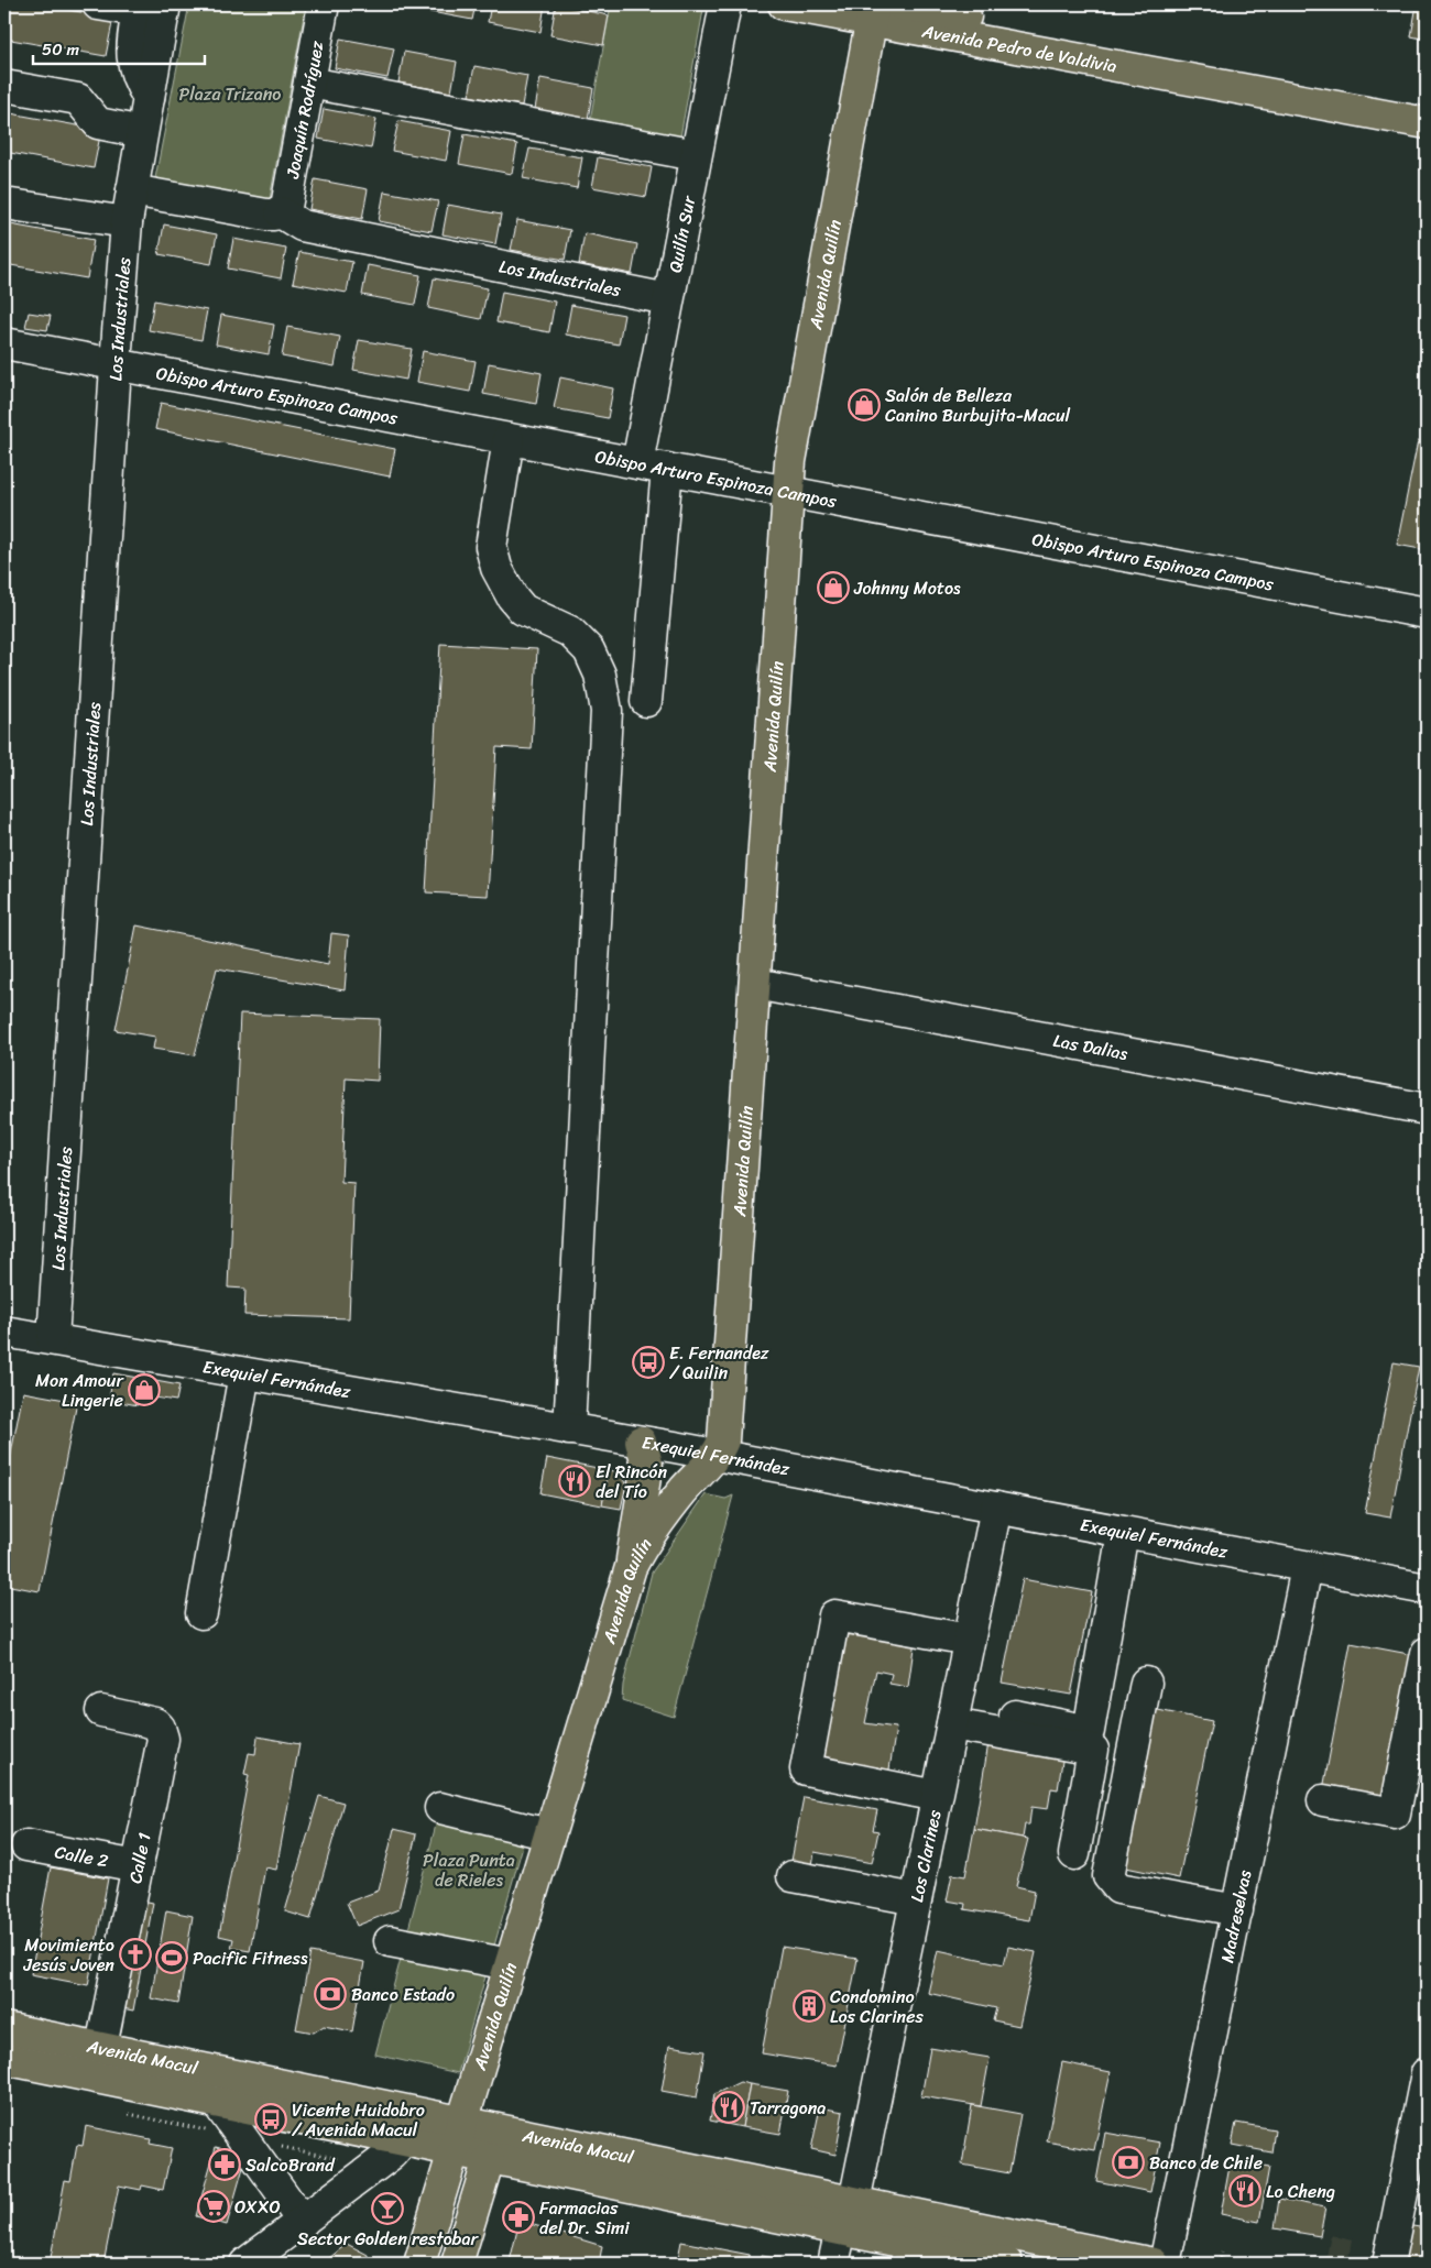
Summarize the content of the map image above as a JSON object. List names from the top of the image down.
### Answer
{
  "streets": {
    "main road": ["Avenida Pedro de Valdivia", "Avenida Quilín", "Avenida Macul"],
    "street": [
      "Joaquín Rodríguez",
      "Quilín Sur",
      "Los Industriales",
      "Obispo Arturo Espinoza Campos",
      "Las Dalias",
      "Exequiel Fernández",
      "Calle 2",
      "Los Clarines",
      "Calle 1",
      "Madreselvas"
    ]
  },
  "crossings": [
    ["Avenida Pedro de Valdivia", "Avenida Quilín"],
    ["Joaquín Rodríguez", "Los Industriales"],
    ["Quilín Sur", "Los Industriales"],
    ["Quilín Sur", "Obispo Arturo Espinoza Campos"],
    ["Avenida Quilín", "Obispo Arturo Espinoza Campos"],
    ["Avenida Quilín", "Las Dalias"],
    ["Avenida Quilín", "Exequiel Fernández"],
    ["Avenida Quilín", "Avenida Macul"],
    ["Los Industriales", "Obispo Arturo Espinoza Campos"],
    ["Los Industriales", "Exequiel Fernández"],
    ["Exequiel Fernández", "Los Clarines"],
    ["Exequiel Fernández", "Madreselvas"],
    ["Calle 2", "Calle 1"],
    ["Los Clarines", "Avenida Macul"],
    ["Calle 1", "Avenida Macul"]
  ],
  "parks": ["Plaza Trizano", "Plaza Punta de Rieles"],
  "places": {
    "shop": ["Salón de Belleza Canino Burbujita-Macul", "Johnny Motos", "Mon Amour Lingerie"],
    "bus stop": ["E. Fernandez / Quilin", "Vicente Huidobro / Avenida Macul"],
    "restaurant": ["El Rincón del Tío", "Tarragona", "Lo Cheng"],
    "church": ["Movimiento Jesús Joven"],
    "sports": ["Pacific Fitness"],
    "bank": ["Banco Estado", "Banco de Chile"],
    "building": ["Condomino Los Clarines"],
    "pharmacy": ["SalcoBrand", "Farmacias del Dr. Simi"],
    "supermarket": ["OXXO"],
    "bar": ["Sector Golden restobar"]
  },
  "scale_bar": "50 m"
}
